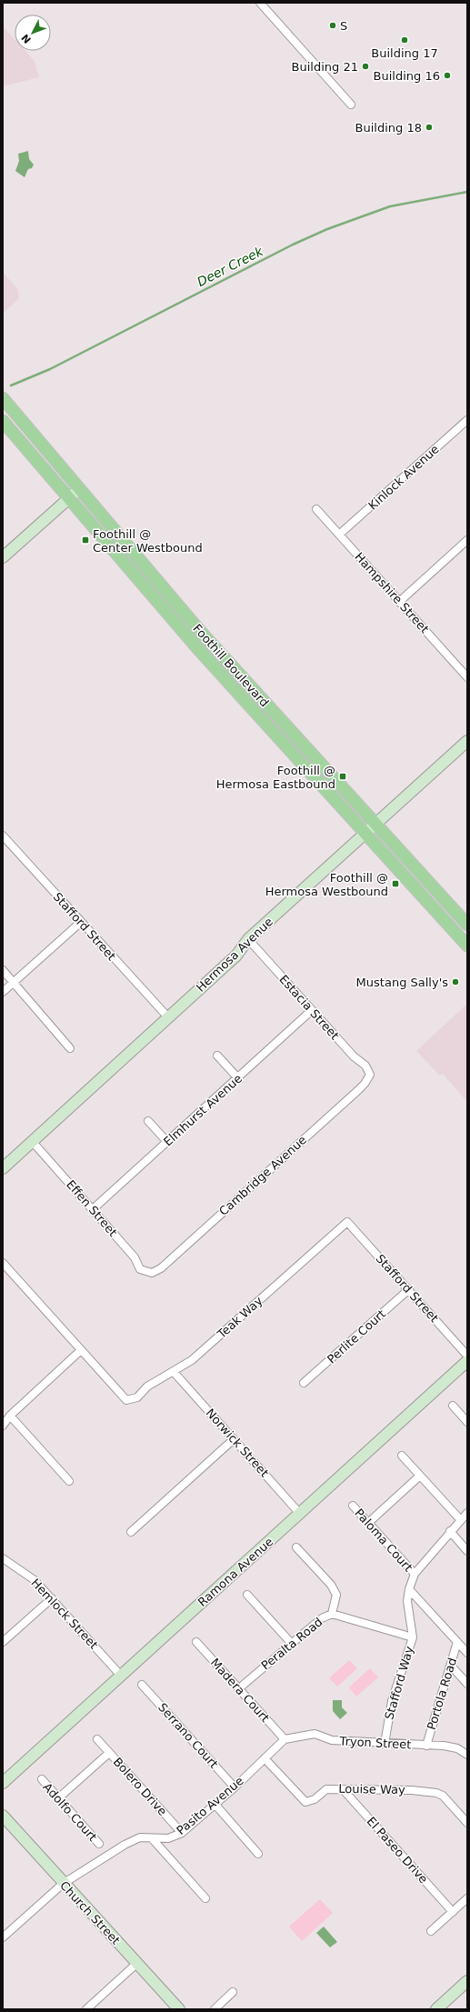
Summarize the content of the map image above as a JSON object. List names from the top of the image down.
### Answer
{
  "streets": {
    "main road": ["Foothill Boulevard"],
    "street": [
      "Kinlock Avenue",
      "Hampshire Street",
      "Stafford Street",
      "Hermosa Avenue",
      "Estacia Street",
      "Elmhurst Avenue",
      "Cambridge Avenue",
      "Effen Street",
      "Teak Way",
      "Perlite Court",
      "Norwick Street",
      "Paloma Court",
      "Ramona Avenue",
      "Hemlock Street",
      "Peralta Road",
      "Stafford Way",
      "Madera Court",
      "Portola Road",
      "Serrano Court",
      "Tryon Street",
      "Bolero Drive",
      "Louise Way",
      "Pasito Avenue",
      "Adolfo Court",
      "El Paseo Drive",
      "Church Street"
    ]
  },
  "crossings": [
    ["Kinlock Avenue", "Hampshire Street"],
    ["Foothill Boulevard", "Hermosa Avenue"],
    ["Stafford Street", "Hermosa Avenue"],
    ["Stafford Street", "Teak Way"],
    ["Stafford Street", "Perlite Court"],
    ["Hermosa Avenue", "Estacia Street"],
    ["Hermosa Avenue", "Effen Street"],
    ["Estacia Street", "Elmhurst Avenue"],
    ["Estacia Street", "Cambridge Avenue"],
    ["Elmhurst Avenue", "Effen Street"],
    ["Cambridge Avenue", "Effen Street"],
    ["Teak Way", "Norwick Street"],
    ["Norwick Street", "Ramona Avenue"],
    ["Paloma Court", "Stafford Way"],
    ["Ramona Avenue", "Hemlock Street"],
    ["Peralta Road", "Stafford Way"],
    ["Peralta Road", "Madera Court"],
    ["Stafford Way", "Tryon Street"],
    ["Madera Court", "Tryon Street"],
    ["Madera Court", "Pasito Avenue"],
    ["Portola Road", "Tryon Street"],
    ["Serrano Court", "Pasito Avenue"],
    ["Tryon Street", "Pasito Avenue"],
    ["Bolero Drive", "Pasito Avenue"],
    ["Louise Way", "Pasito Avenue"],
    ["Louise Way", "El Paseo Drive"],
    ["Pasito Avenue", "Church Street"]
  ],
  "water": ["Deer Creek"],
  "places": {
    "other": [
      "S",
      "Building 17",
      "Building 21",
      "Building 16",
      "Building 18",
      "Mustang Sally's"
    ],
    "transit": ["Foothill @ Center Westbound", "Foothill @ Hermosa Eastbound", "Foothill @ Hermosa Westbound"]
  },
  "north": "bottom left"
}
